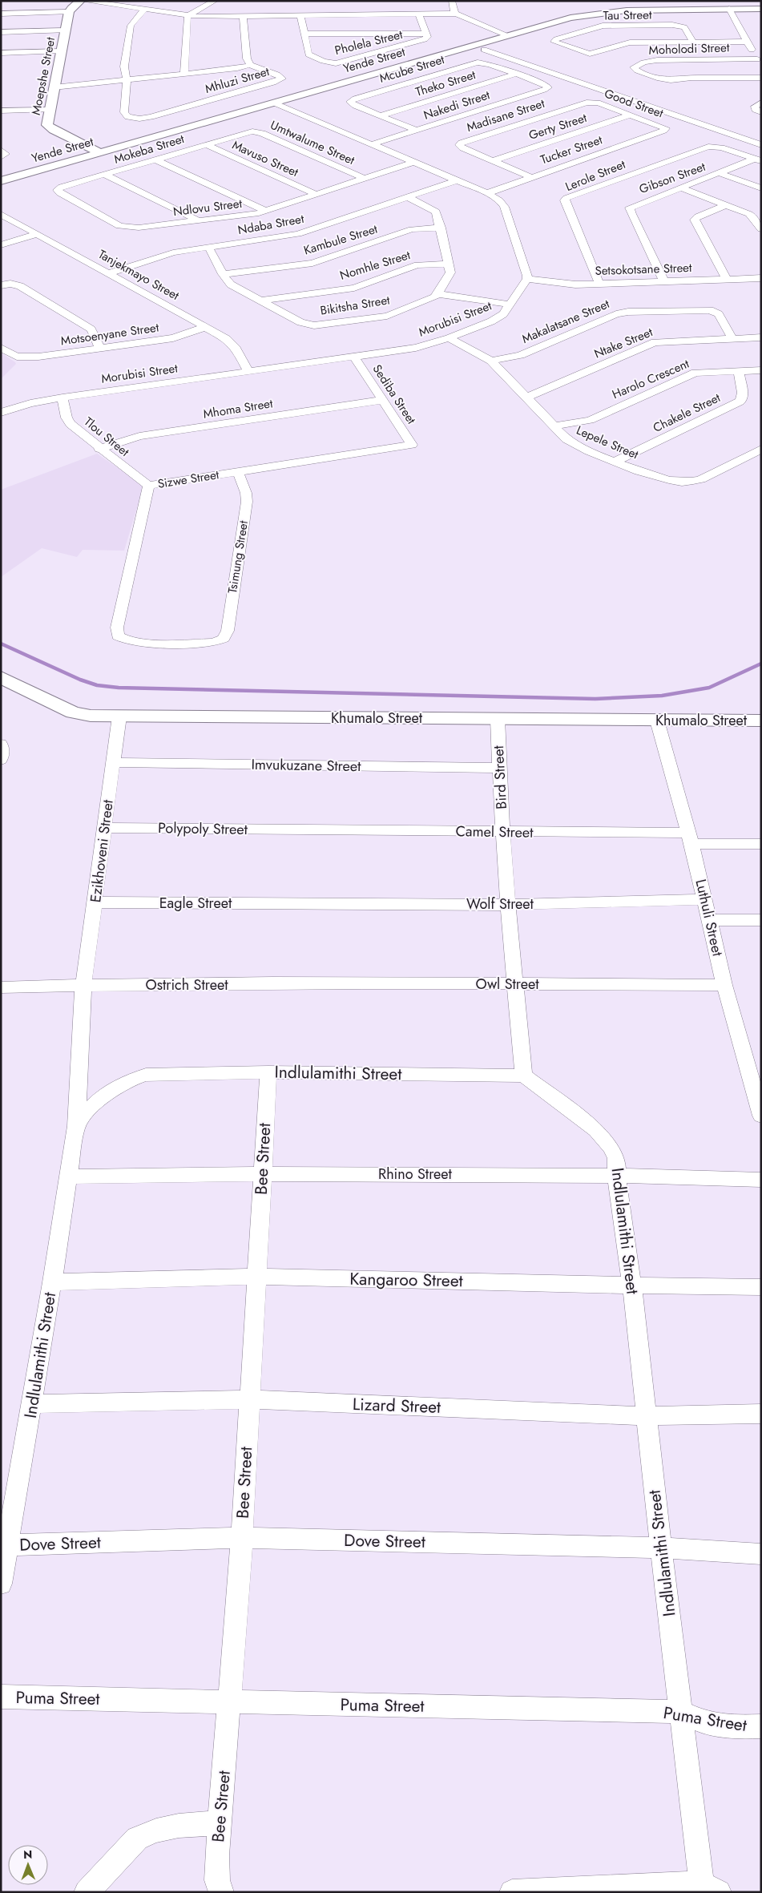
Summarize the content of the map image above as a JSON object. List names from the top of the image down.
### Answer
{
  "streets": {
    "street": [
      "Tau Street",
      "Pholela Street",
      "Moholodi Street",
      "Yende Street",
      "Mcube Street",
      "Moepshe Street",
      "Mhluzi Street",
      "Theko Street",
      "Good Street",
      "Nakedi Street",
      "Madisane Street",
      "Gerty Street",
      "Umtwalume Street",
      "Mokeba Street",
      "Tucker Street",
      "Mavuso Street",
      "Lerole Street",
      "Gibson Street",
      "Ndlovu Street",
      "Ndaba Street",
      "Kambule Street",
      "Nomhle Street",
      "Setsokotsane Street",
      "Tanjekmayo Street",
      "Bikitsha Street",
      "Morubisi Street",
      "Makalatsane Street",
      "Motsoenyane Street",
      "Ntake Street",
      "Harolo Crescent",
      "Sediba Street",
      "Mhoma Street",
      "Chakele Street",
      "Tlou Street",
      "Lepele Street",
      "Sizwe Street",
      "Tsimung Street",
      "Khumalo Street",
      "Imvukuzane Street",
      "Bird Street",
      "Polypoly Street",
      "Camel Street",
      "Ezikhoveni Street",
      "Eagle Street",
      "Wolf Street",
      "Luthuli Street",
      "Owl Street",
      "Ostrich Street",
      "Indlulamithi Street",
      "Bee Street",
      "Rhino Street",
      "Kangaroo Street",
      "Lizard Street",
      "Dove Street",
      "Puma Street"
    ]
  },
  "crossings": [
    ["Yende Street", "Moepshe Street"],
    ["Mcube Street", "Theko Street"],
    ["Mcube Street", "Nakedi Street"],
    ["Moepshe Street", "Mhluzi Street"],
    ["Good Street", "Madisane Street"],
    ["Good Street", "Gerty Street"],
    ["Good Street", "Tucker Street"],
    ["Madisane Street", "Gerty Street"],
    ["Madisane Street", "Tucker Street"],
    ["Umtwalume Street", "Mokeba Street"],
    ["Umtwalume Street", "Ndlovu Street"],
    ["Mokeba Street", "Mavuso Street"],
    ["Mokeba Street", "Ndlovu Street"],
    ["Mavuso Street", "Ndlovu Street"],
    ["Lerole Street", "Gibson Street"],
    ["Lerole Street", "Setsokotsane Street"],
    ["Gibson Street", "Setsokotsane Street"],
    ["Ndaba Street", "Tanjekmayo Street"],
    ["Ndaba Street", "Bikitsha Street"],
    ["Kambule Street", "Bikitsha Street"],
    ["Nomhle Street", "Bikitsha Street"],
    ["Setsokotsane Street", "Morubisi Street"],
    ["Tanjekmayo Street", "Morubisi Street"],
    ["Tanjekmayo Street", "Motsoenyane Street"],
    ["Morubisi Street", "Sediba Street"],
    ["Morubisi Street", "Tlou Street"],
    ["Morubisi Street", "Lepele Street"],
    ["Makalatsane Street", "Ntake Street"],
    ["Makalatsane Street", "Lepele Street"],
    ["Ntake Street", "Lepele Street"],
    ["Harolo Crescent", "Chakele Street"],
    ["Harolo Crescent", "Lepele Street"],
    ["Sediba Street", "Mhoma Street"],
    ["Sediba Street", "Sizwe Street"],
    ["Mhoma Street", "Tlou Street"],
    ["Chakele Street", "Lepele Street"],
    ["Tlou Street", "Sizwe Street"],
    ["Sizwe Street", "Tsimung Street"],
    ["Khumalo Street", "Bird Street"],
    ["Khumalo Street", "Ezikhoveni Street"],
    ["Khumalo Street", "Luthuli Street"],
    ["Imvukuzane Street", "Bird Street"],
    ["Imvukuzane Street", "Ezikhoveni Street"],
    ["Bird Street", "Camel Street"],
    ["Bird Street", "Wolf Street"],
    ["Bird Street", "Owl Street"],
    ["Bird Street", "Indlulamithi Street"],
    ["Polypoly Street", "Camel Street"],
    ["Polypoly Street", "Ezikhoveni Street"],
    ["Camel Street", "Luthuli Street"],
    ["Ezikhoveni Street", "Eagle Street"],
    ["Ezikhoveni Street", "Ostrich Street"],
    ["Ezikhoveni Street", "Indlulamithi Street"],
    ["Eagle Street", "Wolf Street"],
    ["Wolf Street", "Luthuli Street"],
    ["Luthuli Street", "Owl Street"],
    ["Owl Street", "Ostrich Street"],
    ["Ostrich Street", "Indlulamithi Street"],
    ["Indlulamithi Street", "Bee Street"],
    ["Indlulamithi Street", "Rhino Street"],
    ["Indlulamithi Street", "Kangaroo Street"],
    ["Indlulamithi Street", "Lizard Street"],
    ["Indlulamithi Street", "Dove Street"],
    ["Indlulamithi Street", "Puma Street"],
    ["Bee Street", "Rhino Street"],
    ["Bee Street", "Kangaroo Street"],
    ["Bee Street", "Lizard Street"],
    ["Bee Street", "Dove Street"],
    ["Bee Street", "Puma Street"]
  ],
  "north": "top"
}
